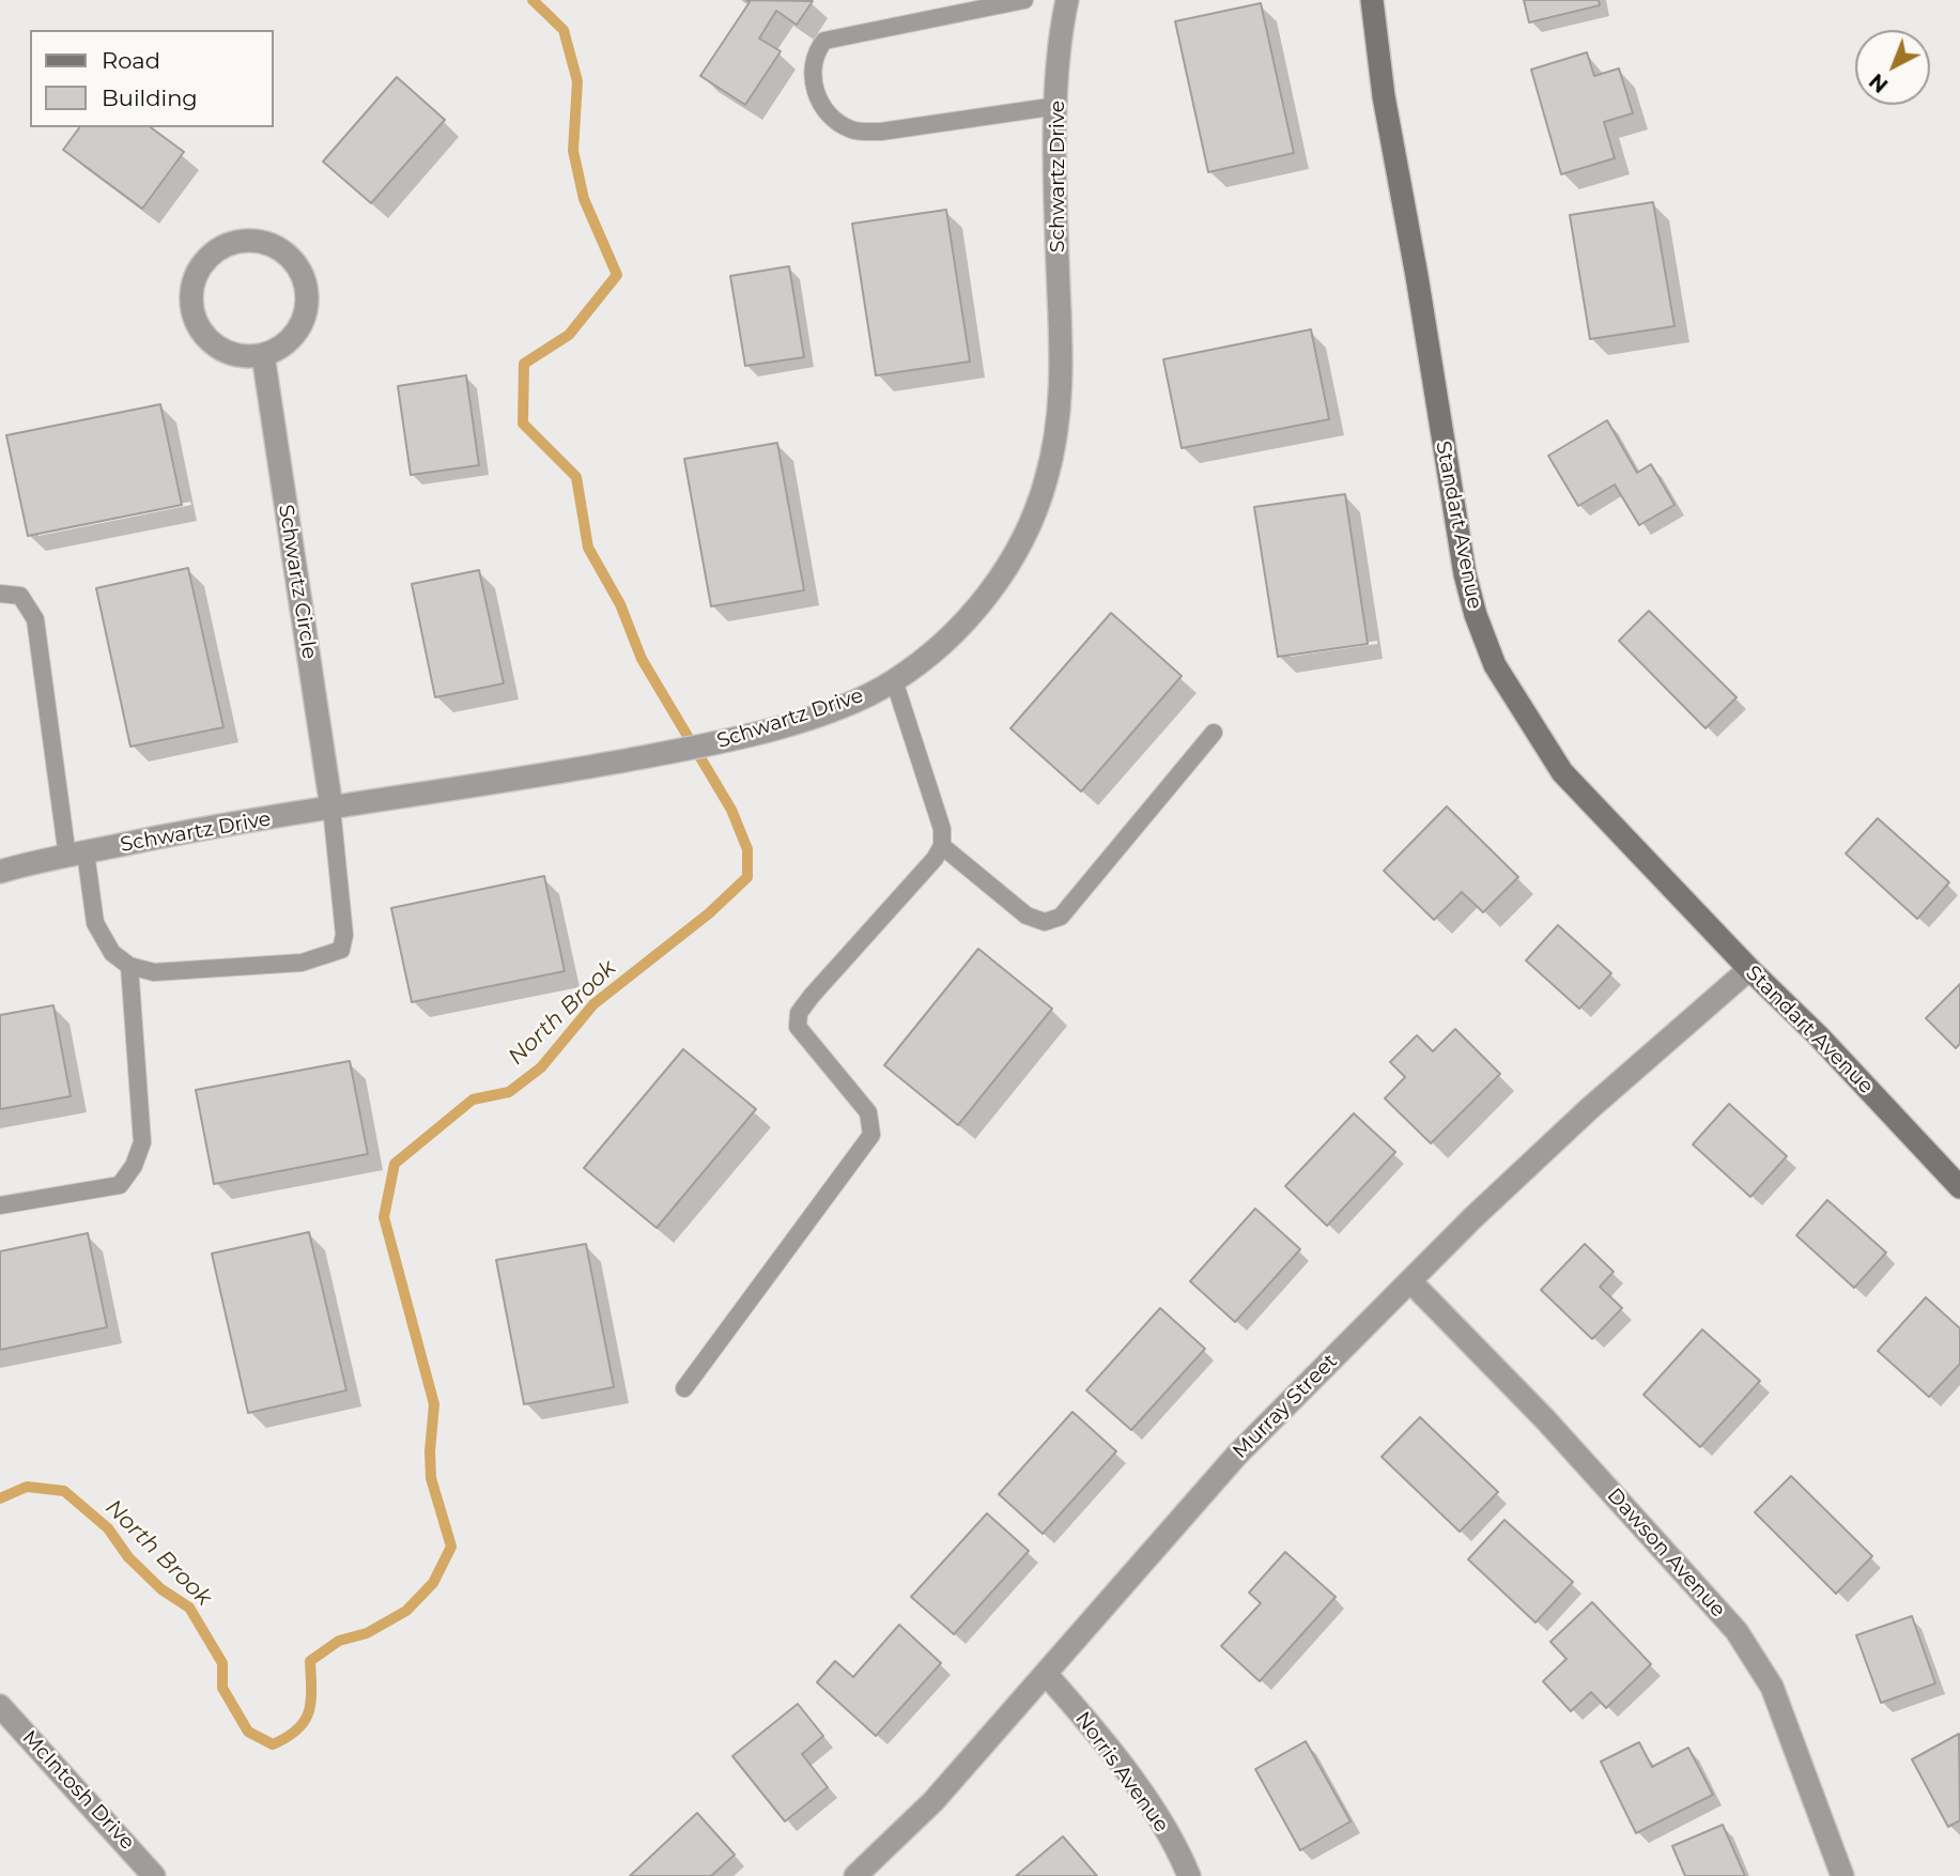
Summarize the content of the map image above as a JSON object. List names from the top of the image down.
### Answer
{
  "streets": {
    "street": [
      "Schwartz Drive",
      "Standart Avenue",
      "Schwartz Circle",
      "Murray Street",
      "Dawson Avenue",
      "Norris Avenue",
      "McIntosh Drive"
    ]
  },
  "crossings": [
    ["Schwartz Drive", "Schwartz Circle"],
    ["Standart Avenue", "Murray Street"],
    ["Murray Street", "Dawson Avenue"],
    ["Murray Street", "Norris Avenue"]
  ],
  "water": ["North Brook"],
  "legend": ["Road", "Building"],
  "north": "bottom left"
}
